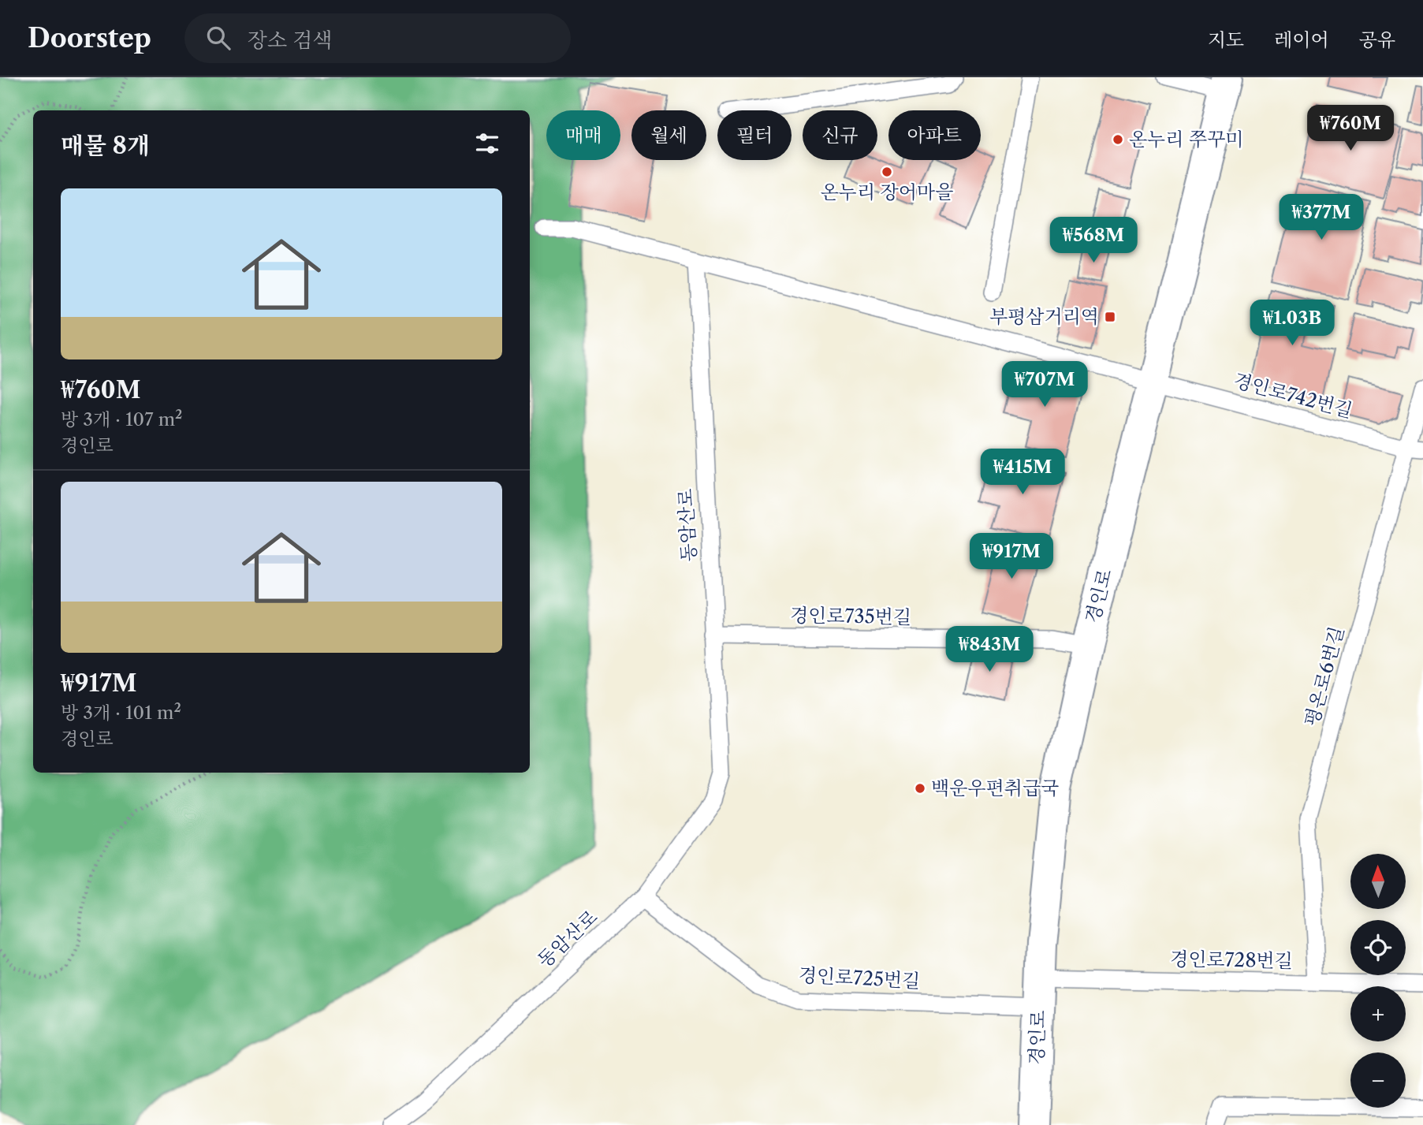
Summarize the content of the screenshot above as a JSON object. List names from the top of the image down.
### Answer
{
  "streets": {
    "main road": ["경인로"],
    "lane": [
      "경인로742번길",
      "동암산로",
      "경인로735번길",
      "평온로6번길",
      "경인로728번길",
      "경인로725번길"
    ]
  },
  "crossings": [
    ["경인로742번길", "경인로"],
    ["경인로742번길", "평온로6번길"],
    ["동암산로", "경인로735번길"],
    ["동암산로", "경인로725번길"],
    ["경인로", "경인로735번길"],
    ["경인로", "경인로728번길"],
    ["경인로", "경인로725번길"],
    ["평온로6번길", "경인로728번길"],
    ["경인로728번길", "경인로725번길"]
  ],
  "places": {
    "other": ["온누리 쭈꾸미", "온누리 장어마을", "백운우편취급국"],
    "transit": ["부평삼거리역"]
  },
  "north": "top",
  "page": {
    "header": "Doorstep",
    "search": "장소 검색",
    "nav": ["지도", "레이어", "공유"],
    "price": [
      "₩760M",
      "₩377M",
      "₩568M",
      "₩1.03B",
      "₩707M",
      "₩415M",
      "₩917M",
      "₩843M"
    ],
    "chip": [
      "매매",
      "월세",
      "필터",
      "신규",
      "아파트"
    ],
    "heading": "매물 8개",
    "list": [
      {
        "name": "₩760M",
        "note": "방 3개 · 107 m² · 경인로"
      },
      {
        "name": "₩917M",
        "note": "방 3개 · 101 m² · 경인로"
      }
    ],
    "map_buttons": ["+", "−"]
  }
}
